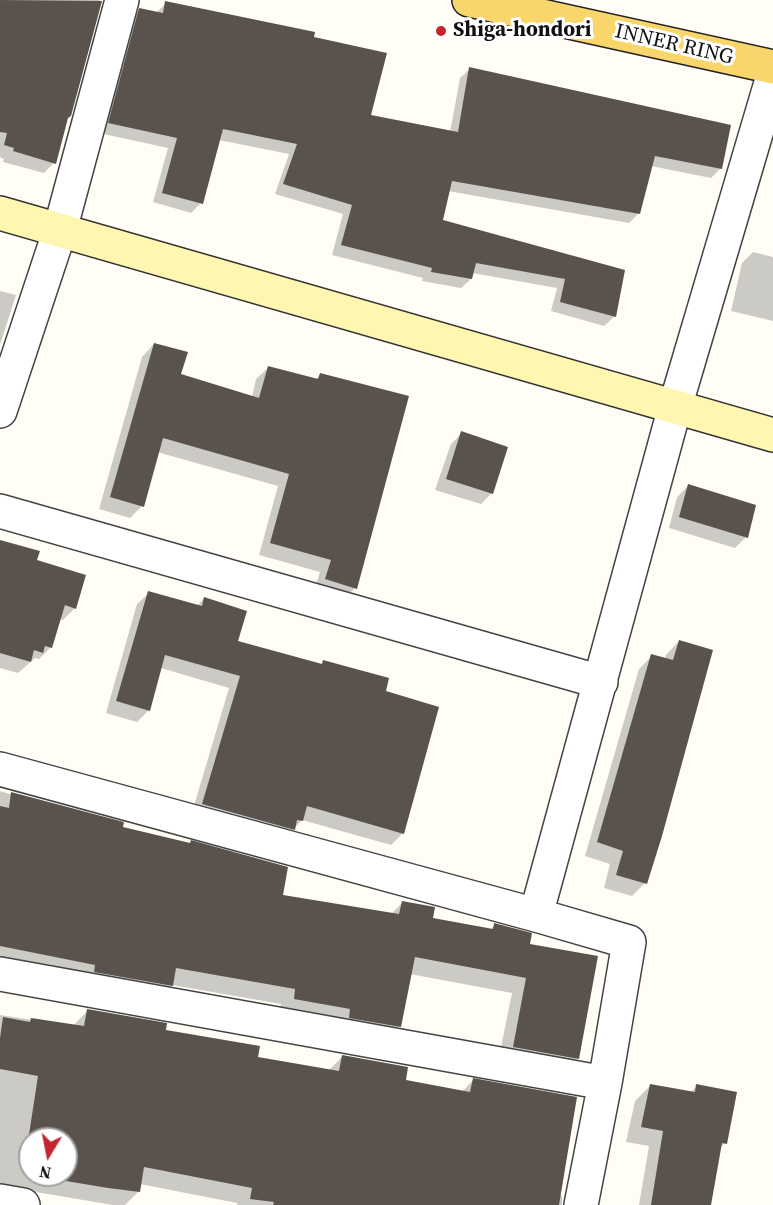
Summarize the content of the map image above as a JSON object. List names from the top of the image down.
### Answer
{
  "streets": {
    "main road": ["INNER RING"]
  },
  "places": ["Shiga-hondori"],
  "north": "bottom"
}
